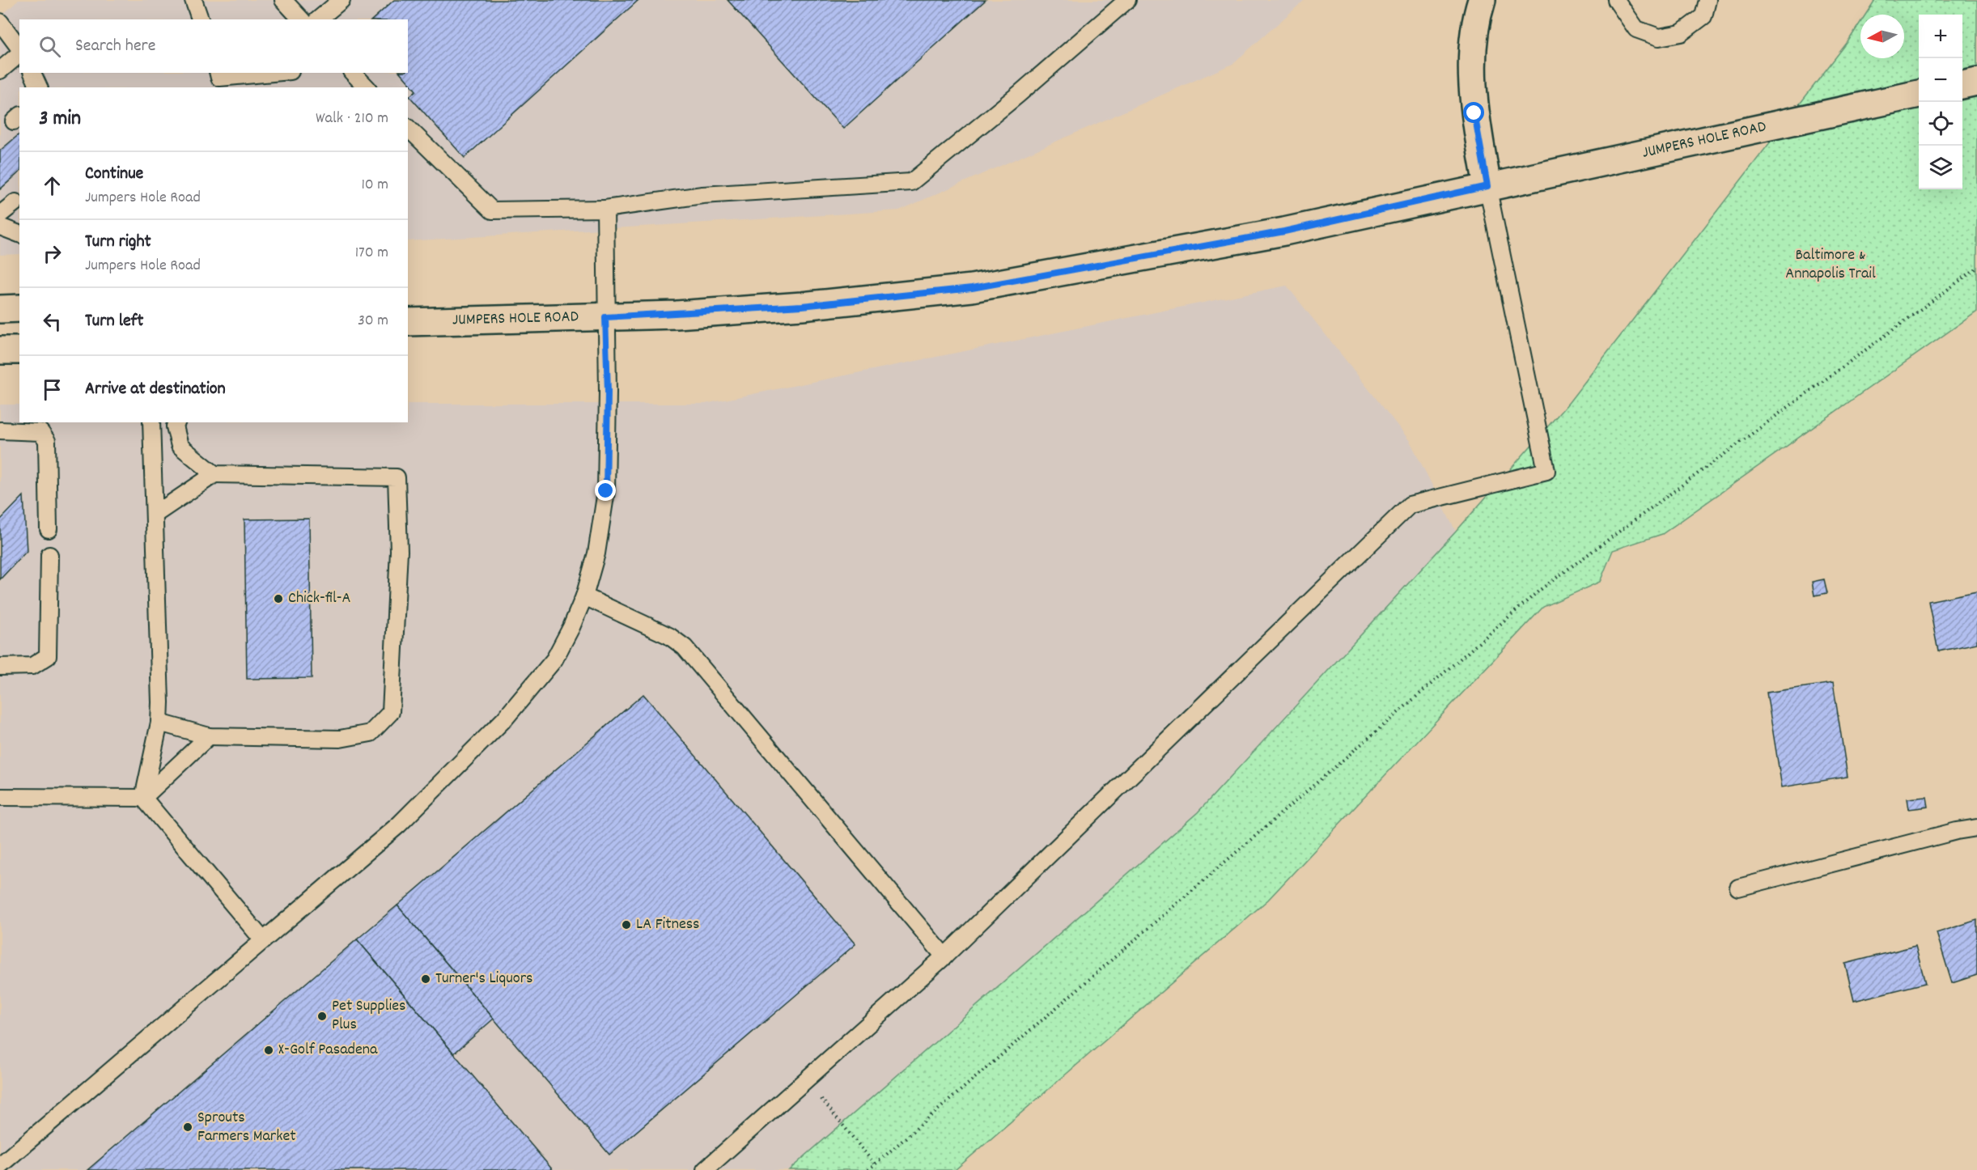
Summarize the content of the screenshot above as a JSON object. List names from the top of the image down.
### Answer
{
  "streets": {
    "main road": ["JUMPERS HOLE ROAD"]
  },
  "parks": ["Baltimore & Annapolis Trail"],
  "places": [
    "Chick-fil-A",
    "LA Fitness",
    "Turner's Liquors",
    "Pet Supplies Plus",
    "X-Golf Pasadena",
    "Sprouts Farmers Market"
  ],
  "north": "left",
  "page": {
    "map_buttons": ["+", "−"],
    "search": "Search here",
    "heading": ["3 min", "Walk · 210 m"],
    "list": [
      ["Continue", "Jumpers Hole Road", "10 m"],
      ["Turn right", "Jumpers Hole Road", "170 m"],
      ["Turn left", "30 m"],
      "Arrive at destination"
    ]
  }
}
